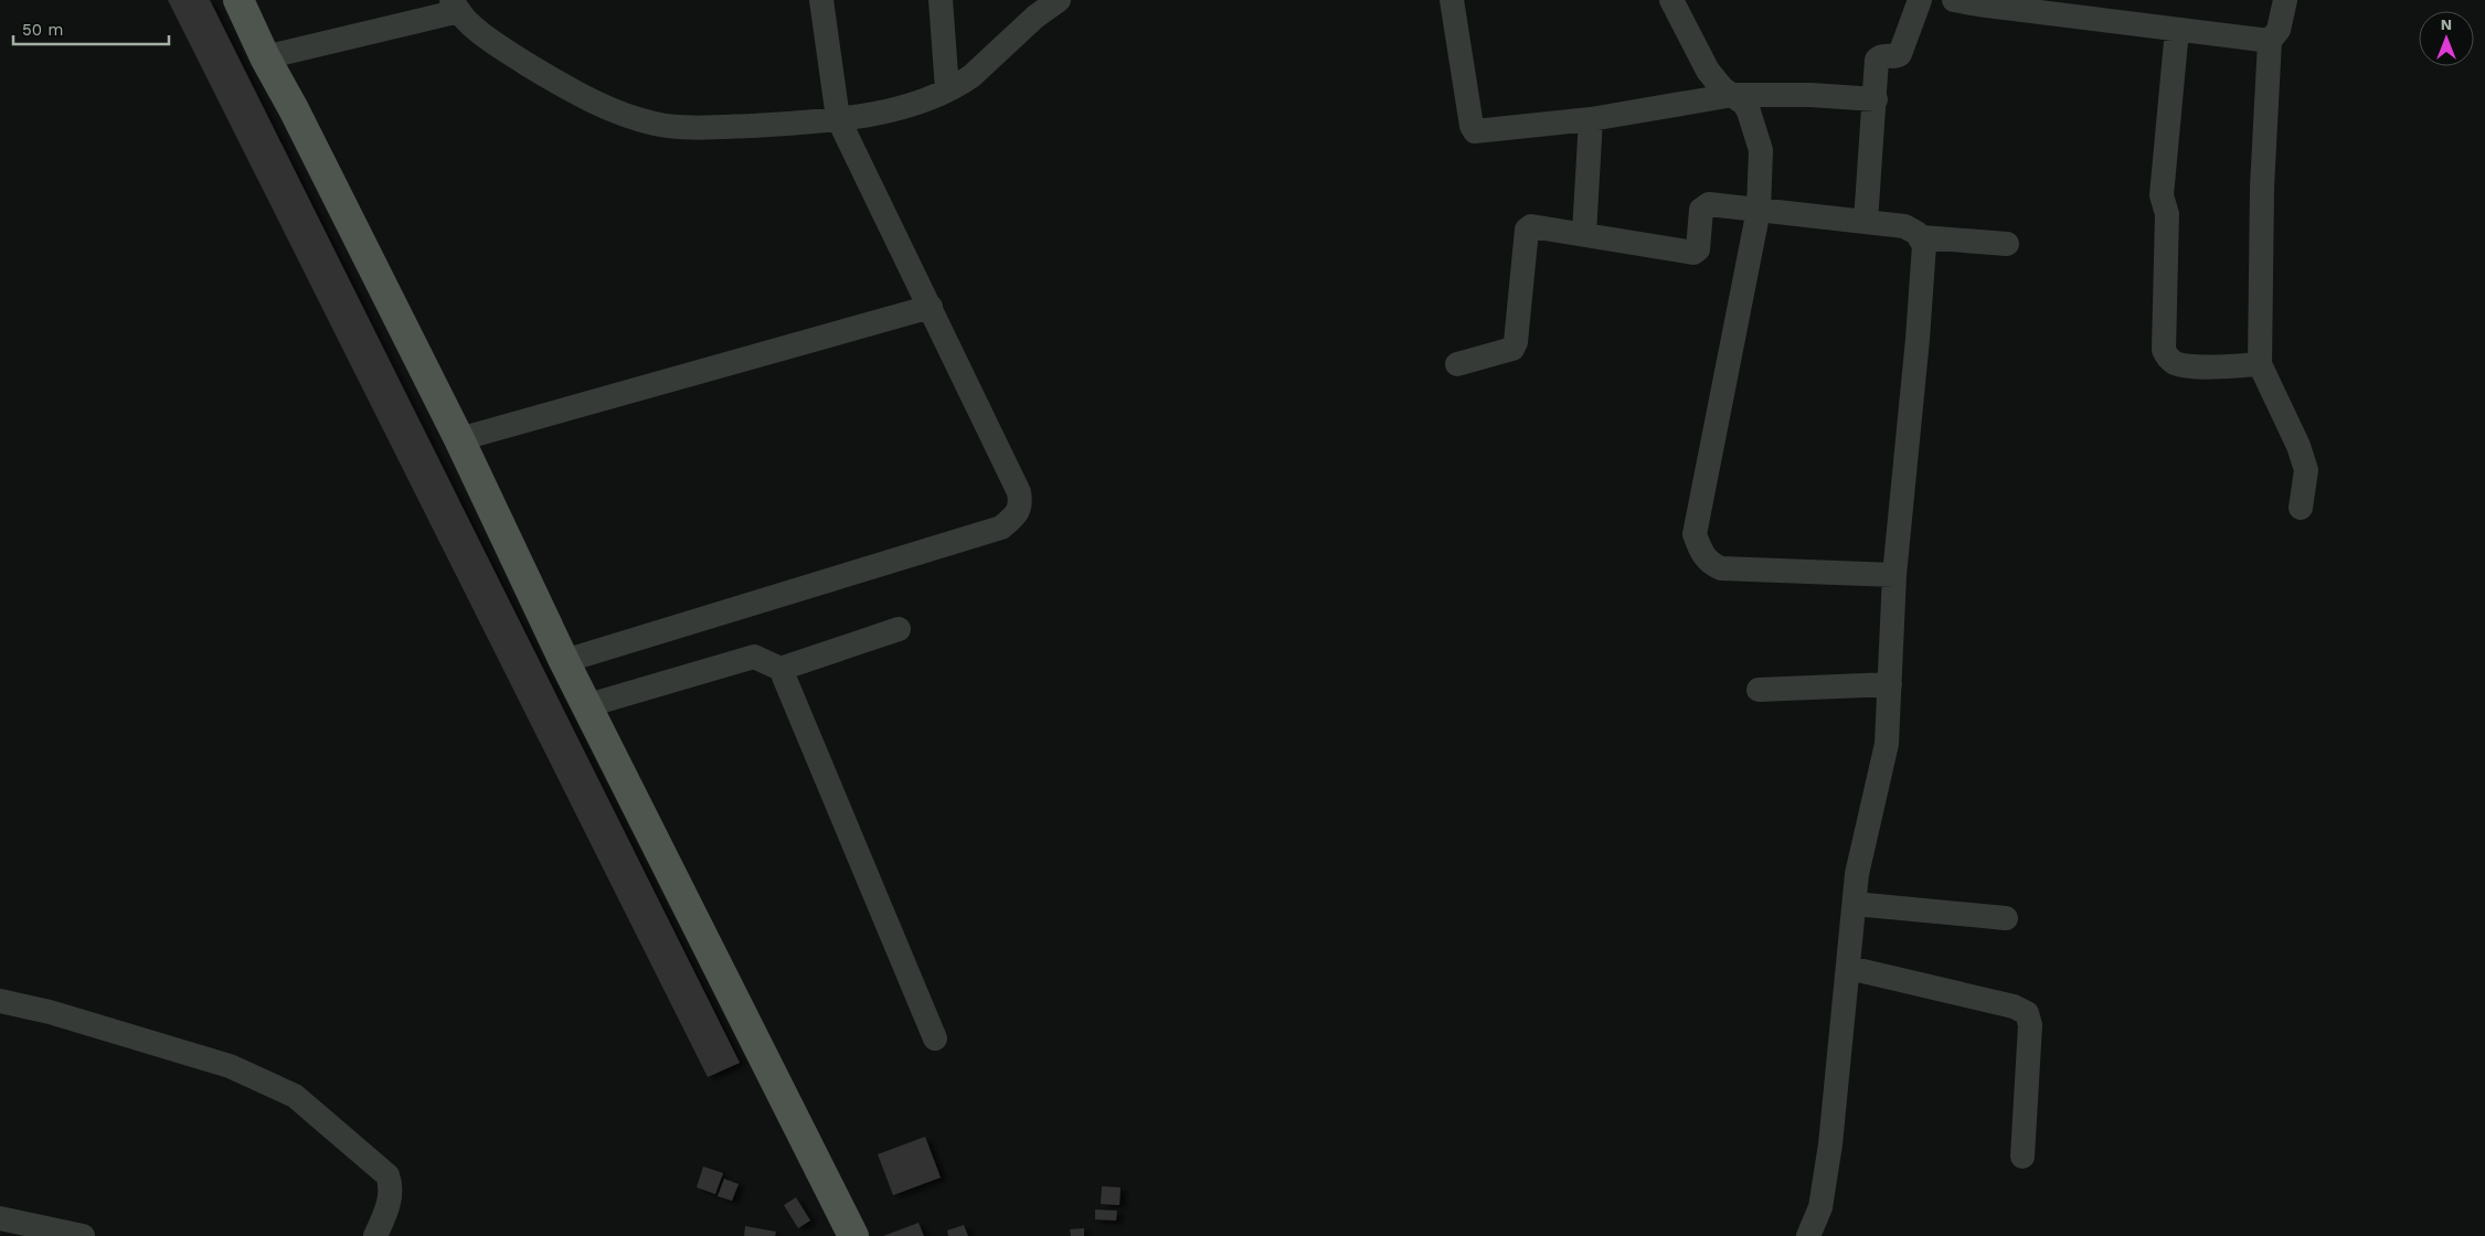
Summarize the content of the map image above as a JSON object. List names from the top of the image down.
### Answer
{
  "scale_bar": "50 m",
  "north": "top"
}
